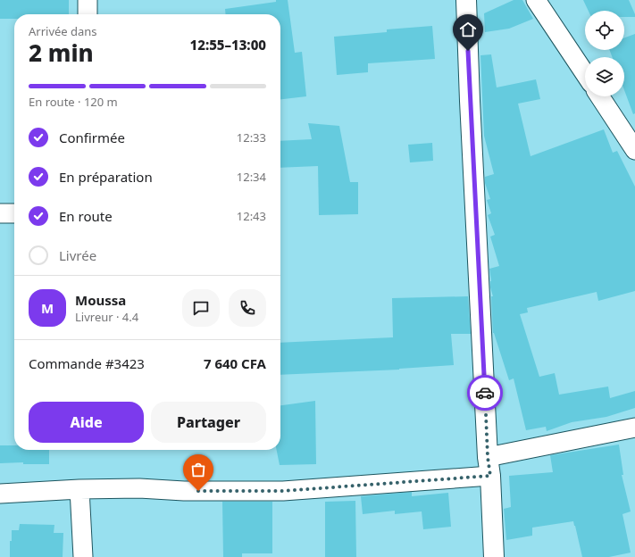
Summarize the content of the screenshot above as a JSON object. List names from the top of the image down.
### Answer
{
  "page": {
    "heading": ["2 min", "Arrivée dans", "12:55–13:00"],
    "panel": [
      "Moussa",
      "Livreur · 4.4",
      "Commande #3423",
      "7 640 CFA"
    ],
    "bar": "En route · 120 m",
    "list": [
      ["Confirmée", "12:33"],
      ["En préparation", "12:34"],
      ["En route", "12:43"],
      "Livrée"
    ],
    "round": "M",
    "buttons": ["Aide", "Partager"]
  }
}
